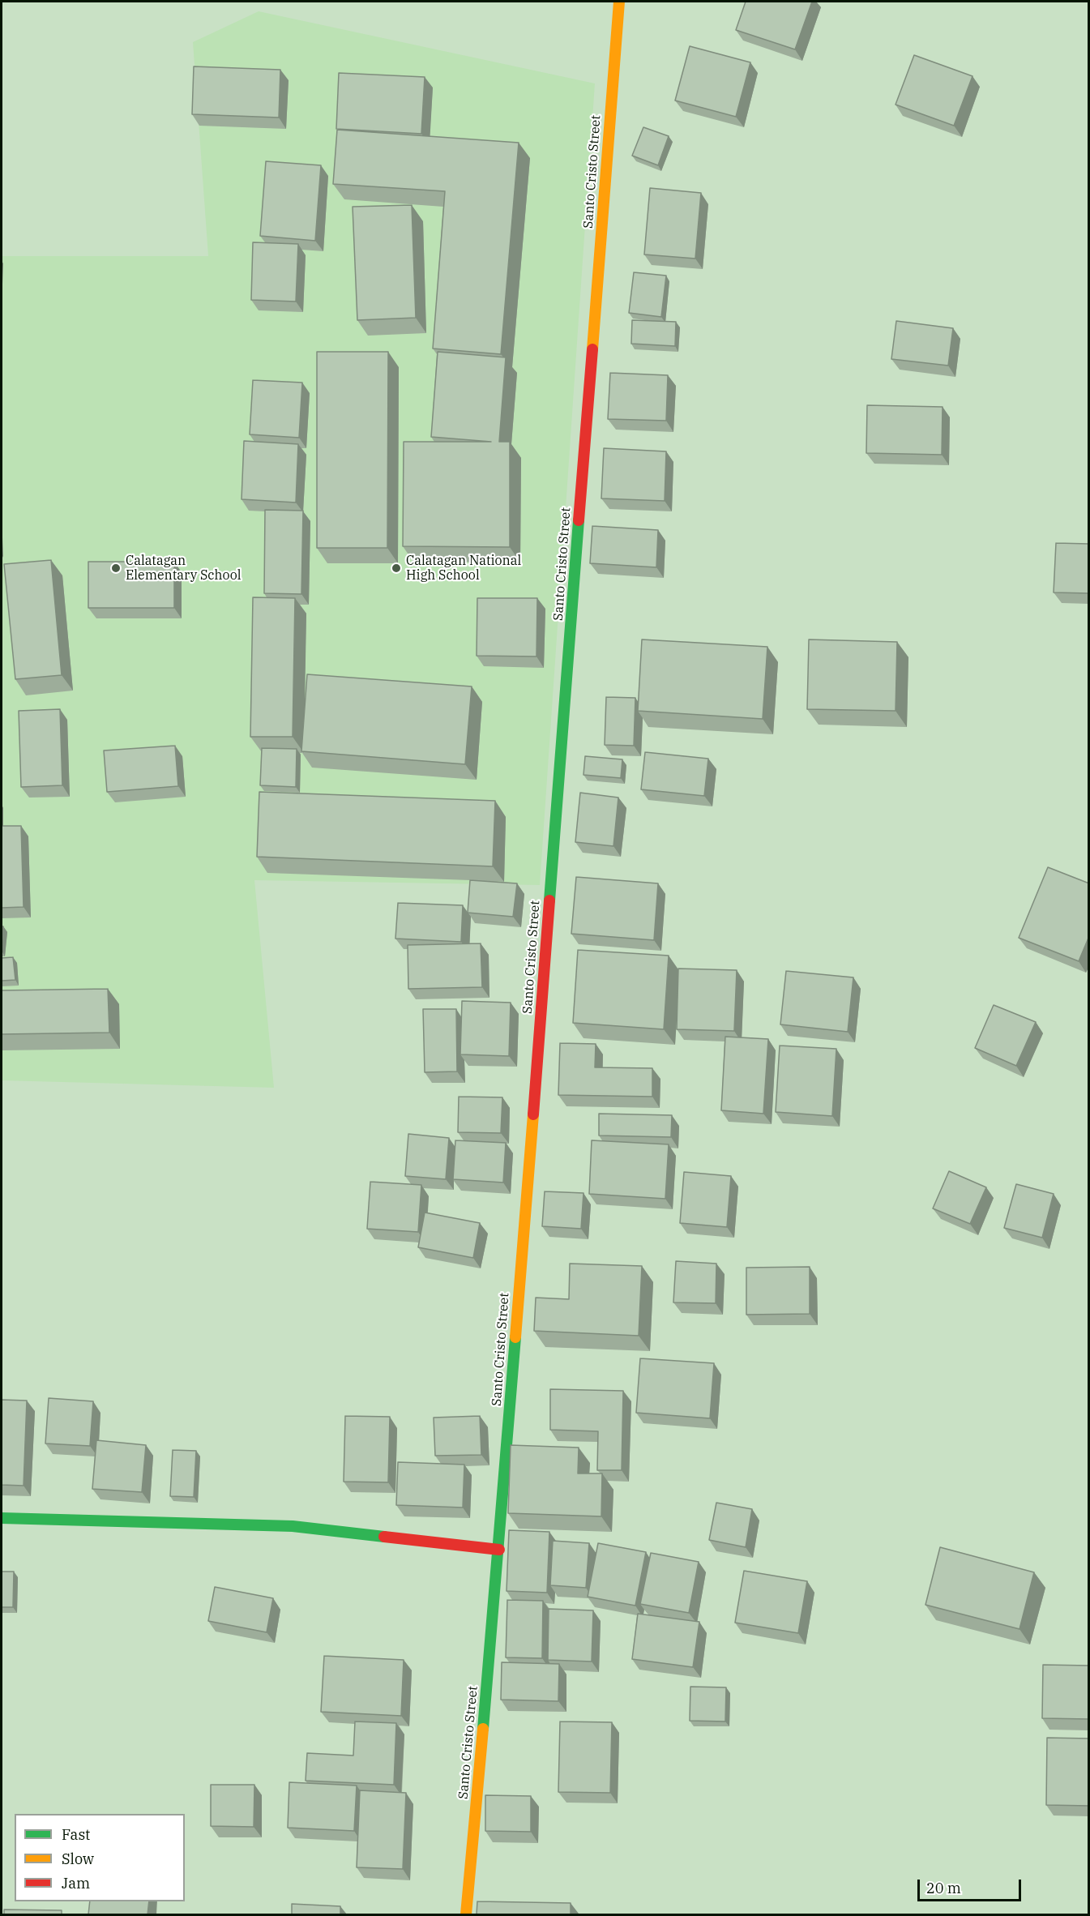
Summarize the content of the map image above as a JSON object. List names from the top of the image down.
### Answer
{
  "streets": {
    "street": ["Santo Cristo Street"]
  },
  "places": ["Calatagan Elementary School", "Calatagan National High School"],
  "legend": ["Fast", "Slow", "Jam"],
  "scale_bar": "20 m"
}
